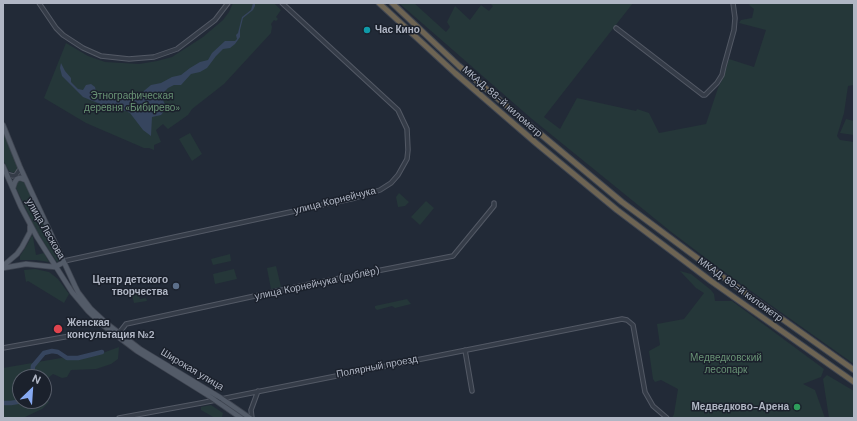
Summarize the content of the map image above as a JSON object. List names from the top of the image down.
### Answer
{
  "streets": {
    "highway": ["МКАД, 88-й километр", "МКАД, 89-й километр"],
    "main road": ["улица Лескова", "Широкая улица"],
    "street": ["улица Корнейчука", "улица Корнейчука (дублёр)", "Полярный проезд"]
  },
  "crossings": [
    ["МКАД, 88-й километр", "МКАД, 89-й километр"],
    ["улица Корнейчука", "улица Лескова"],
    ["улица Лескова", "Широкая улица"],
    ["улица Корнейчука (дублёр)", "Широкая улица"],
    ["Полярный проезд", "Широкая улица"]
  ],
  "parks": ["Этнографическая деревня «Бибирево»", "Медведковский лесопарк"],
  "places": [
    "Час Кино",
    "Центр детского творчества",
    "Женская консультация №2",
    "Медведково-Арена"
  ],
  "north": "top right"
}
